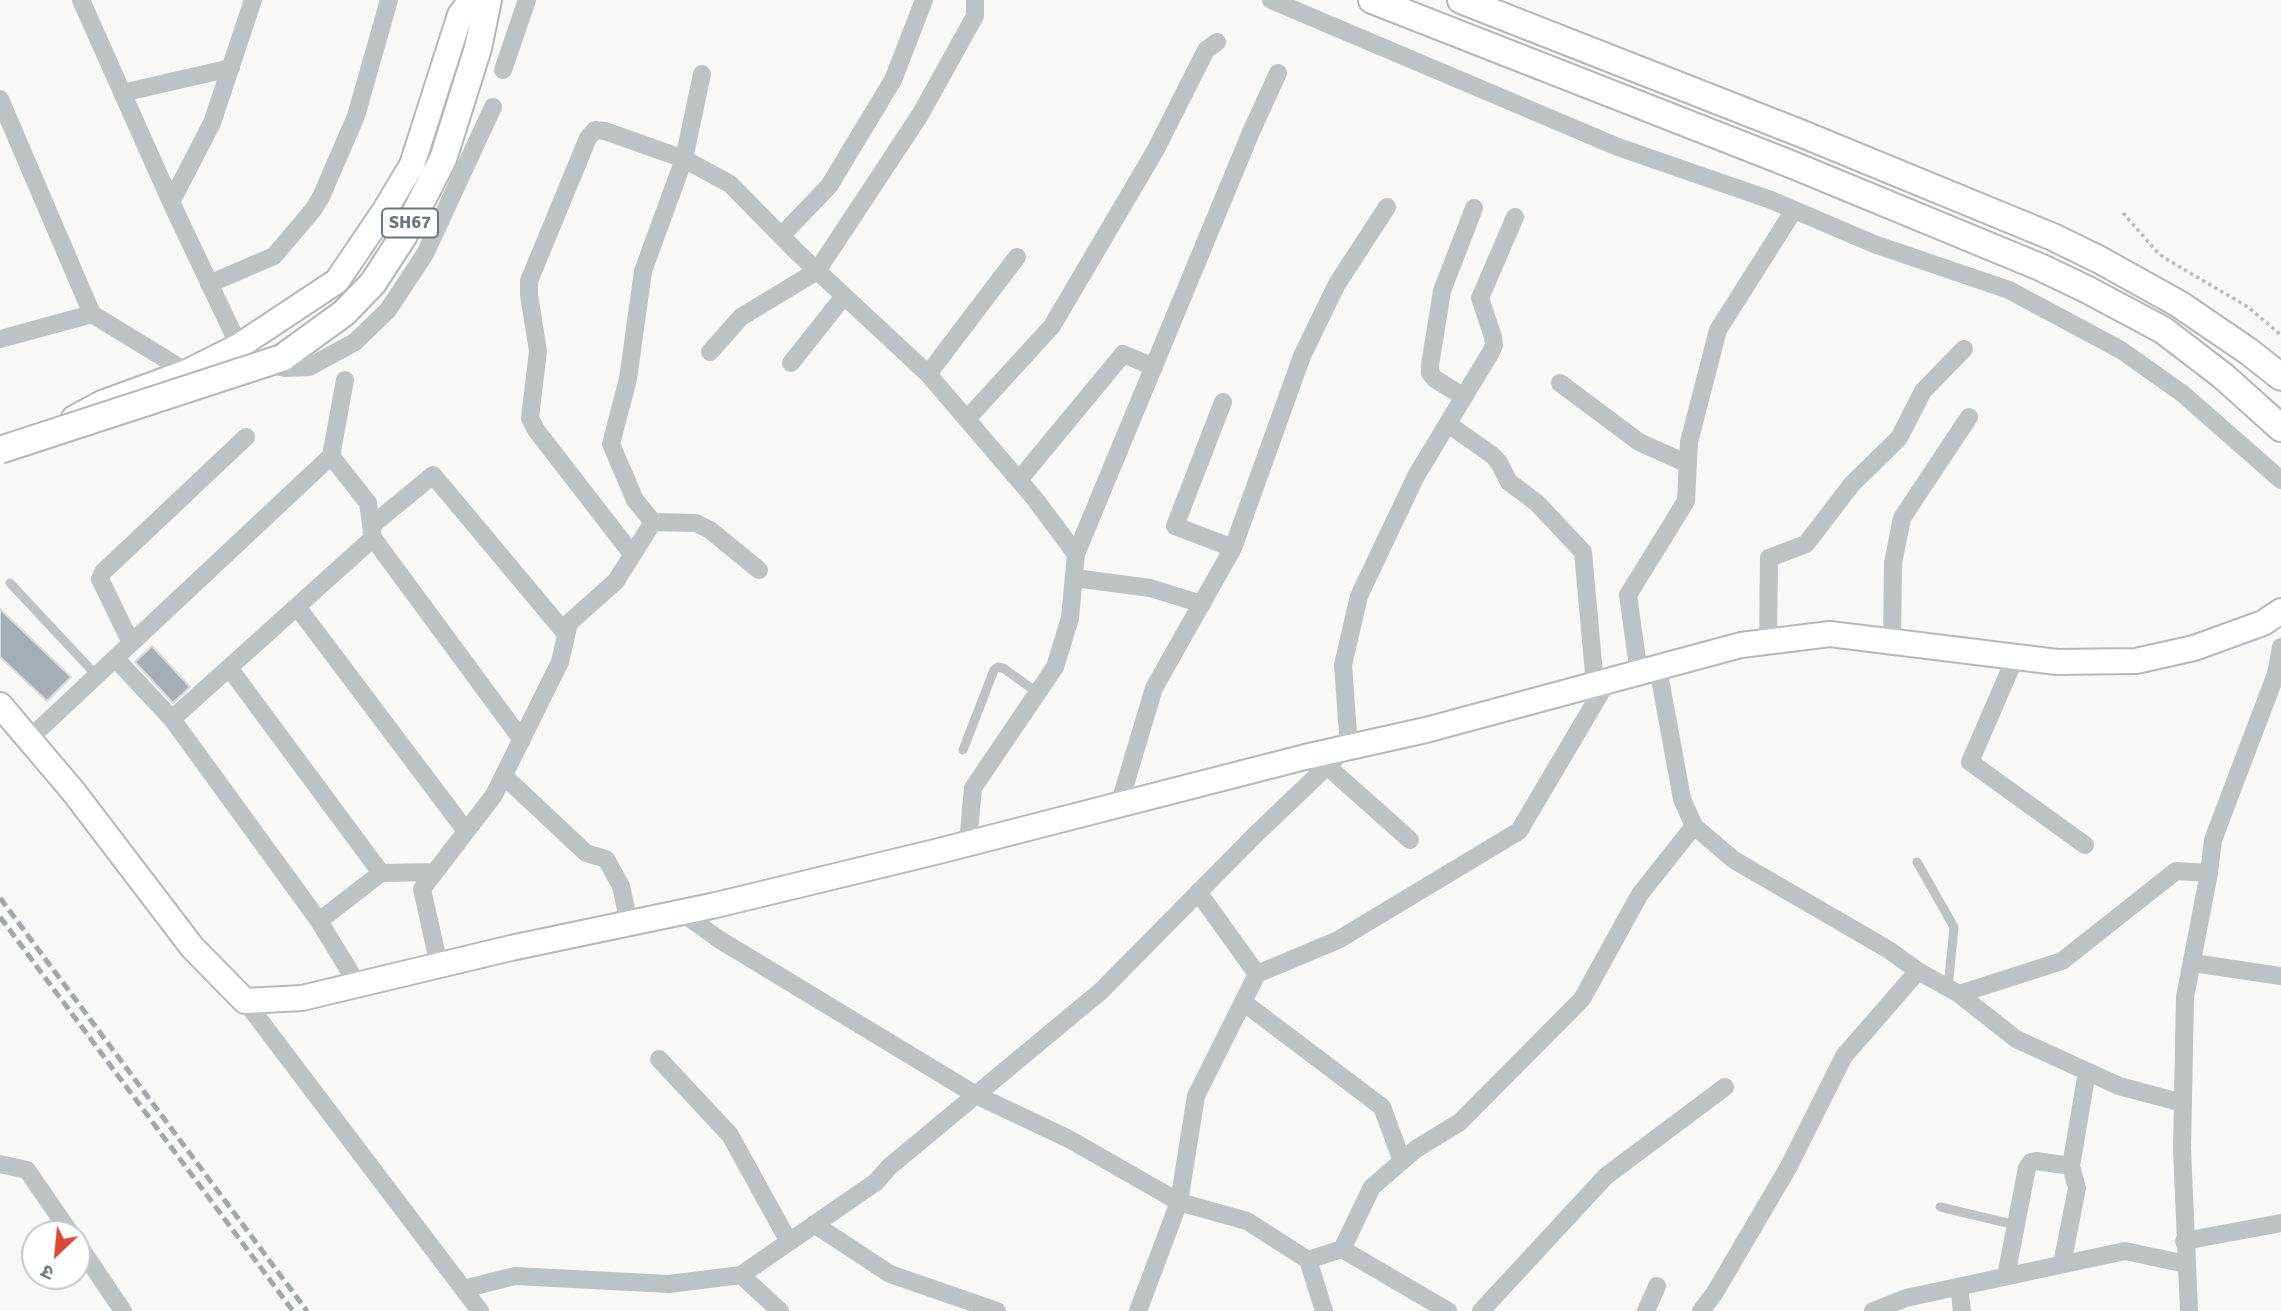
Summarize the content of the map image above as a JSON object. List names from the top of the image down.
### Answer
{
  "streets": {
    "main road": ["SH67"]
  },
  "north": "bottom left"
}
